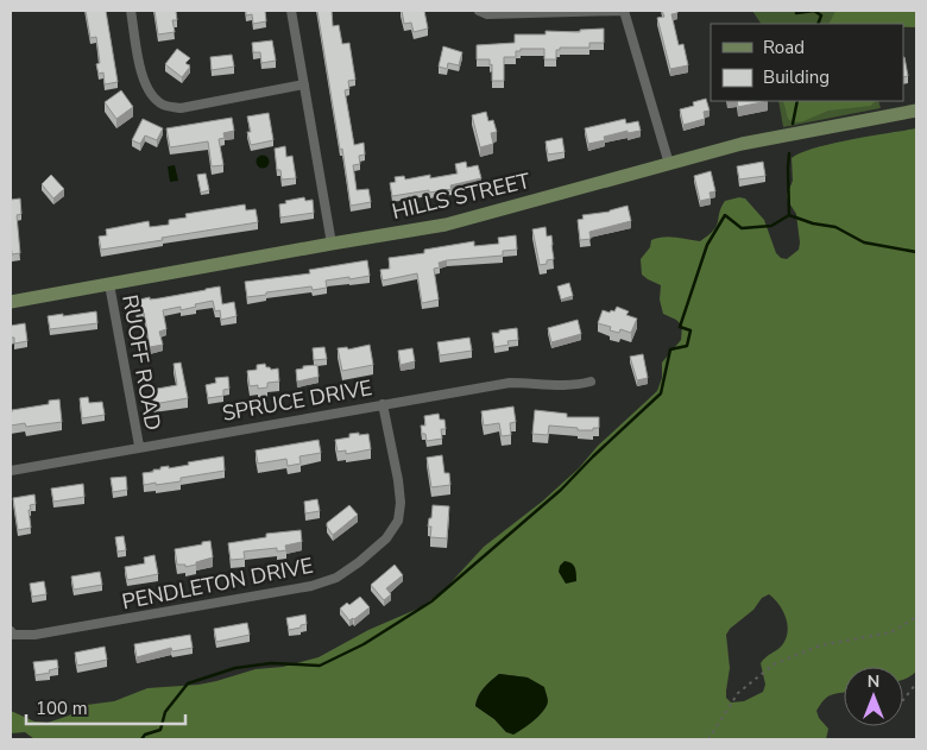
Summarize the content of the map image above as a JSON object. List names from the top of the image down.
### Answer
{
  "streets": {
    "street": [
      "HILLS STREET",
      "RUOFF ROAD",
      "SPRUCE DRIVE",
      "PENDLETON DRIVE"
    ]
  },
  "crossings": [
    ["HILLS STREET", "RUOFF ROAD"],
    ["RUOFF ROAD", "SPRUCE DRIVE"],
    ["SPRUCE DRIVE", "PENDLETON DRIVE"]
  ],
  "legend": ["Road", "Building"],
  "scale_bar": "100 m",
  "north": "top"
}
